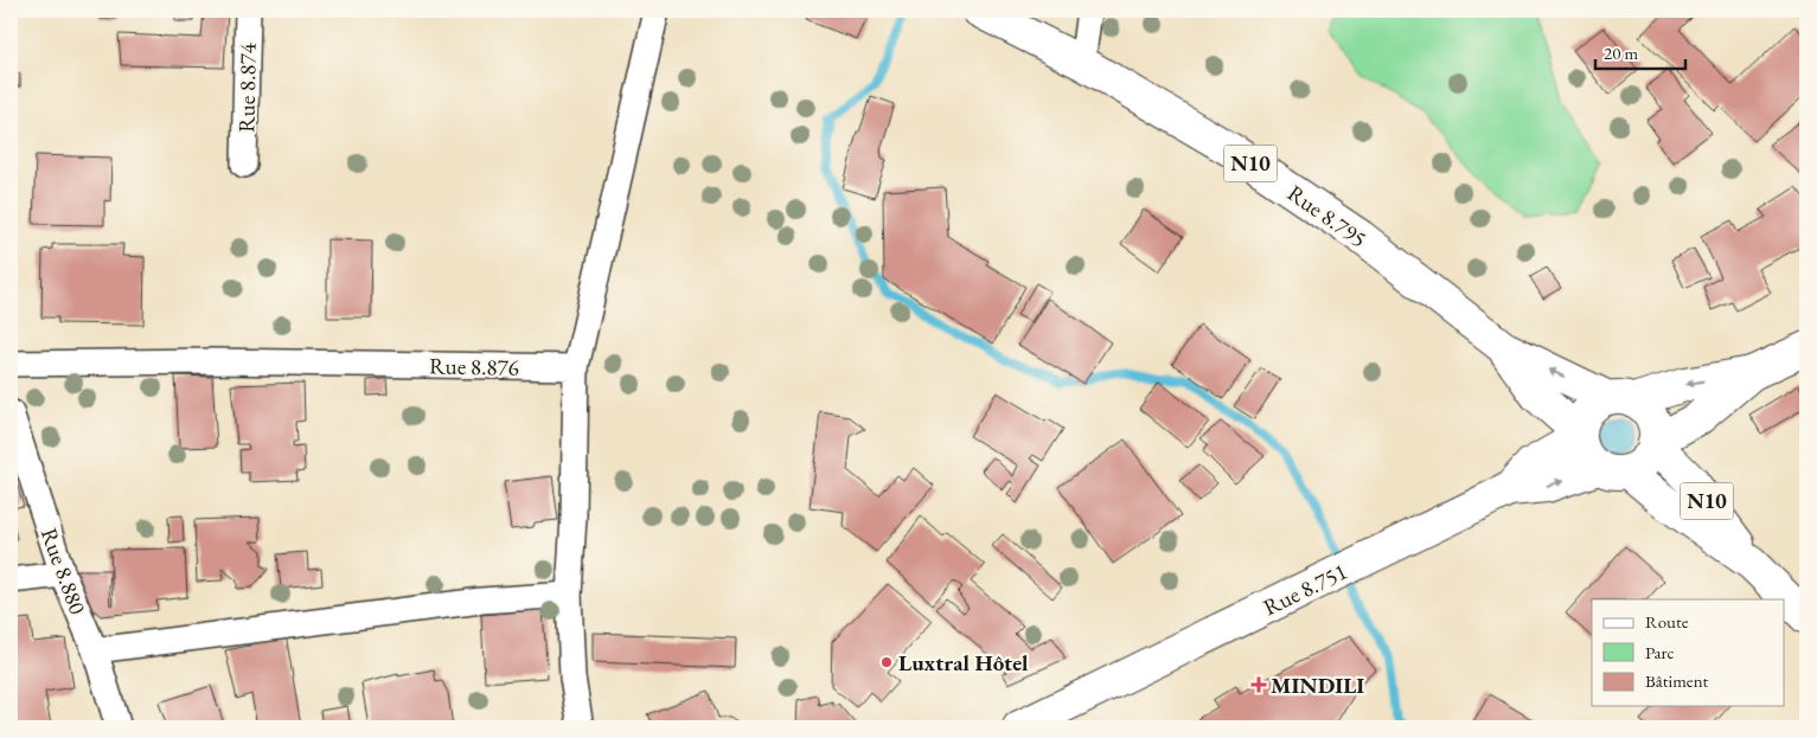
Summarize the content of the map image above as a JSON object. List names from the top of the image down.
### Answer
{
  "streets": {
    "main road": ["N10", "Rue 8.795", "Rue 8.751"],
    "street": ["Rue 8.874", "Rue 8.876", "Rue 8.880"]
  },
  "crossings": [
    ["N10", "Rue 8.795"],
    ["N10", "Rue 8.751"],
    ["Rue 8.795", "Rue 8.751"]
  ],
  "places": {
    "other": ["Luxtral Hôtel"],
    "health": ["MINDILI"]
  },
  "legend": ["Route", "Parc", "Bâtiment"],
  "scale_bar": "20 m"
}
